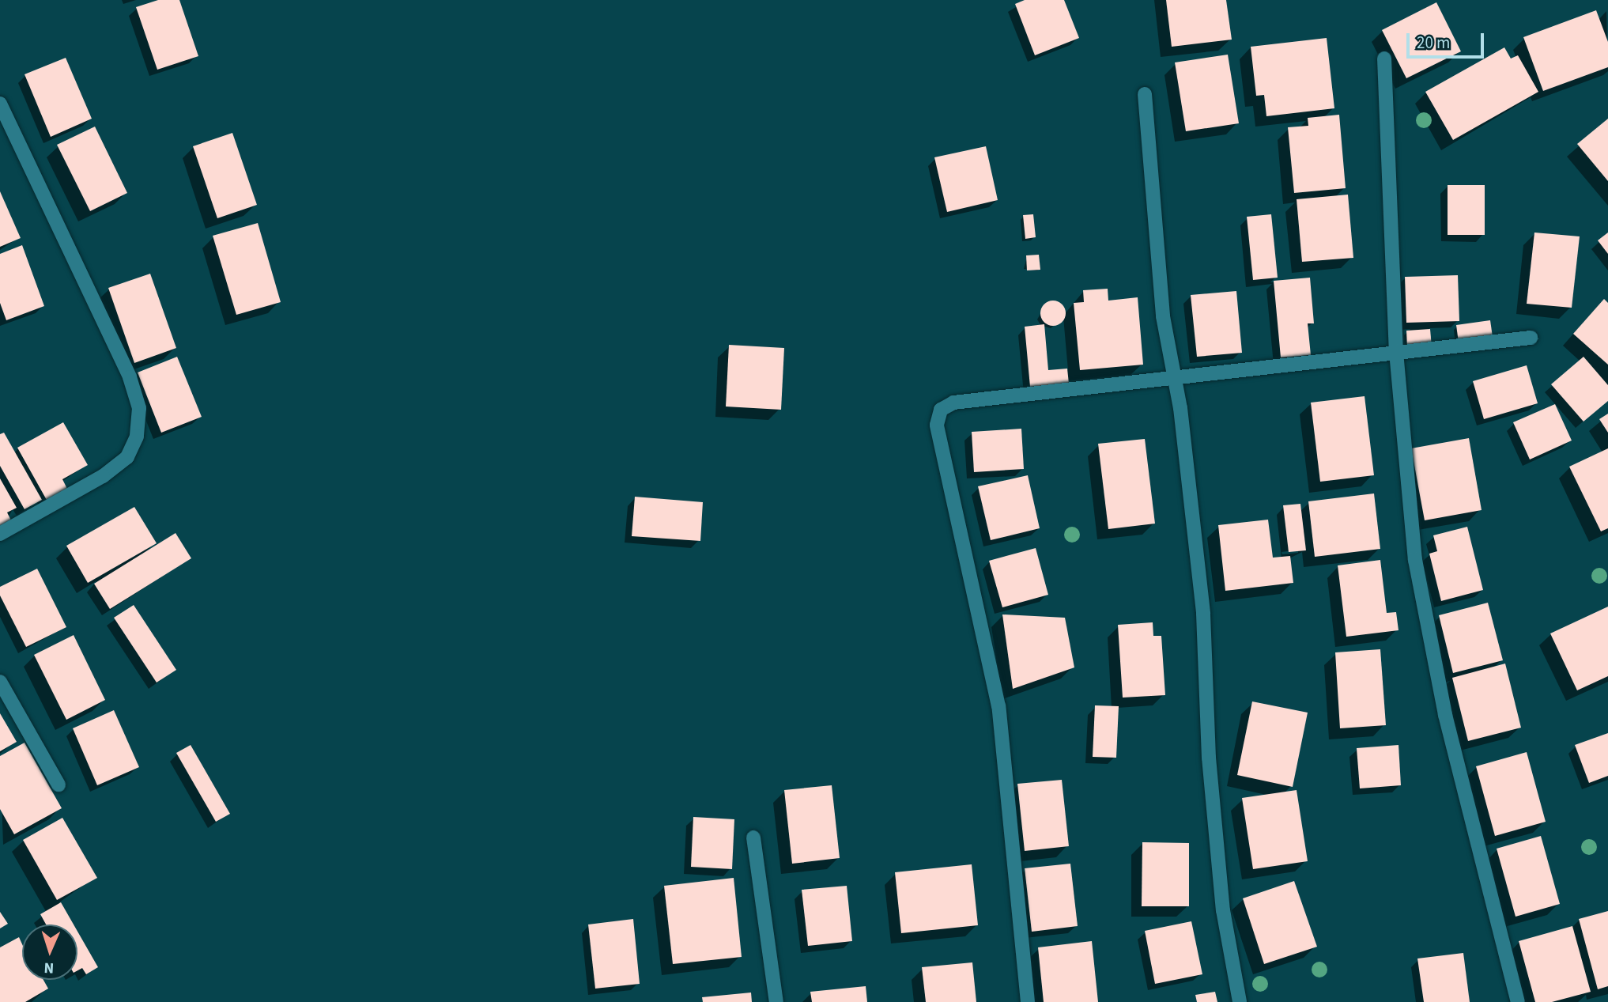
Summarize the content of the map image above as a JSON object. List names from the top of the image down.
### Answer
{
  "scale_bar": "20 m",
  "north": "bottom"
}
